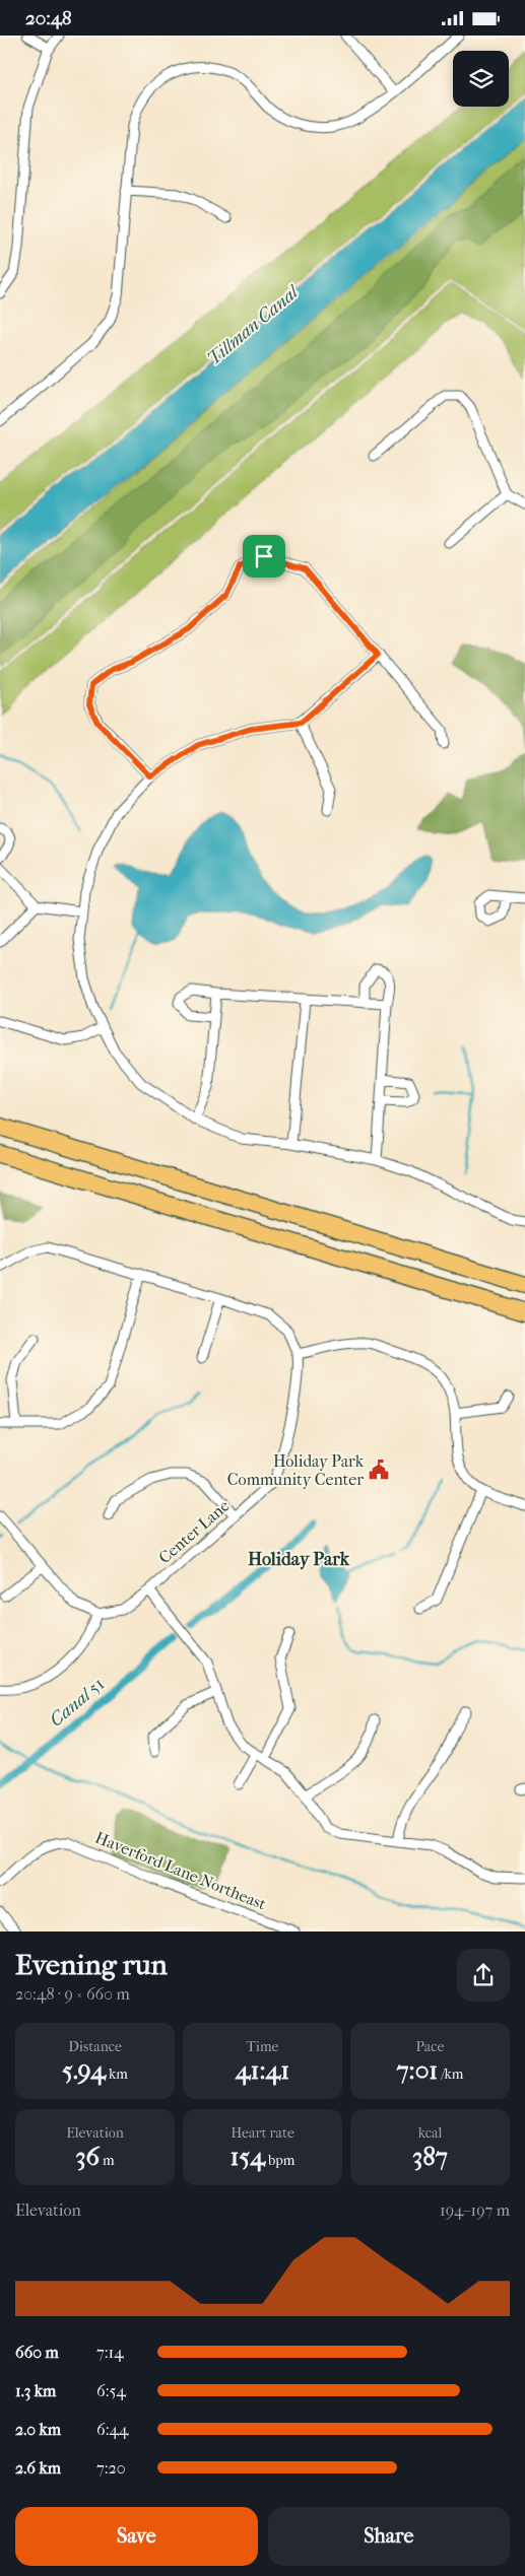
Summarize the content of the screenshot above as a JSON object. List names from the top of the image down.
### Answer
{
  "streets": {
    "street": ["Center Lane", "Haverford Lane Northeast"]
  },
  "districts": ["Holiday Park"],
  "water": ["Tillman Canal", "Canal 51"],
  "places": {
    "public building": ["Holiday Park Community Center"]
  },
  "page": {
    "status": "20:48",
    "heading": ["Evening run", "20:48 · 9 × 660 m"],
    "stats": [
      ["Distance", "5.94 km"],
      ["Time", "41:41"],
      ["Pace", "7:01 /km"],
      ["Elevation", "36 m"],
      ["Heart rate", "154 bpm"],
      ["kcal", "387"]
    ],
    "chart": ["Elevation", "194–197 m"],
    "list": [
      {
        "name": "660 m",
        "note": "7:14"
      },
      {
        "name": "1.3 km",
        "note": "6:54"
      },
      {
        "name": "2.0 km",
        "note": "6:44"
      },
      {
        "name": "2.6 km",
        "note": "7:20"
      }
    ],
    "buttons": ["Save", "Share"]
  }
}
